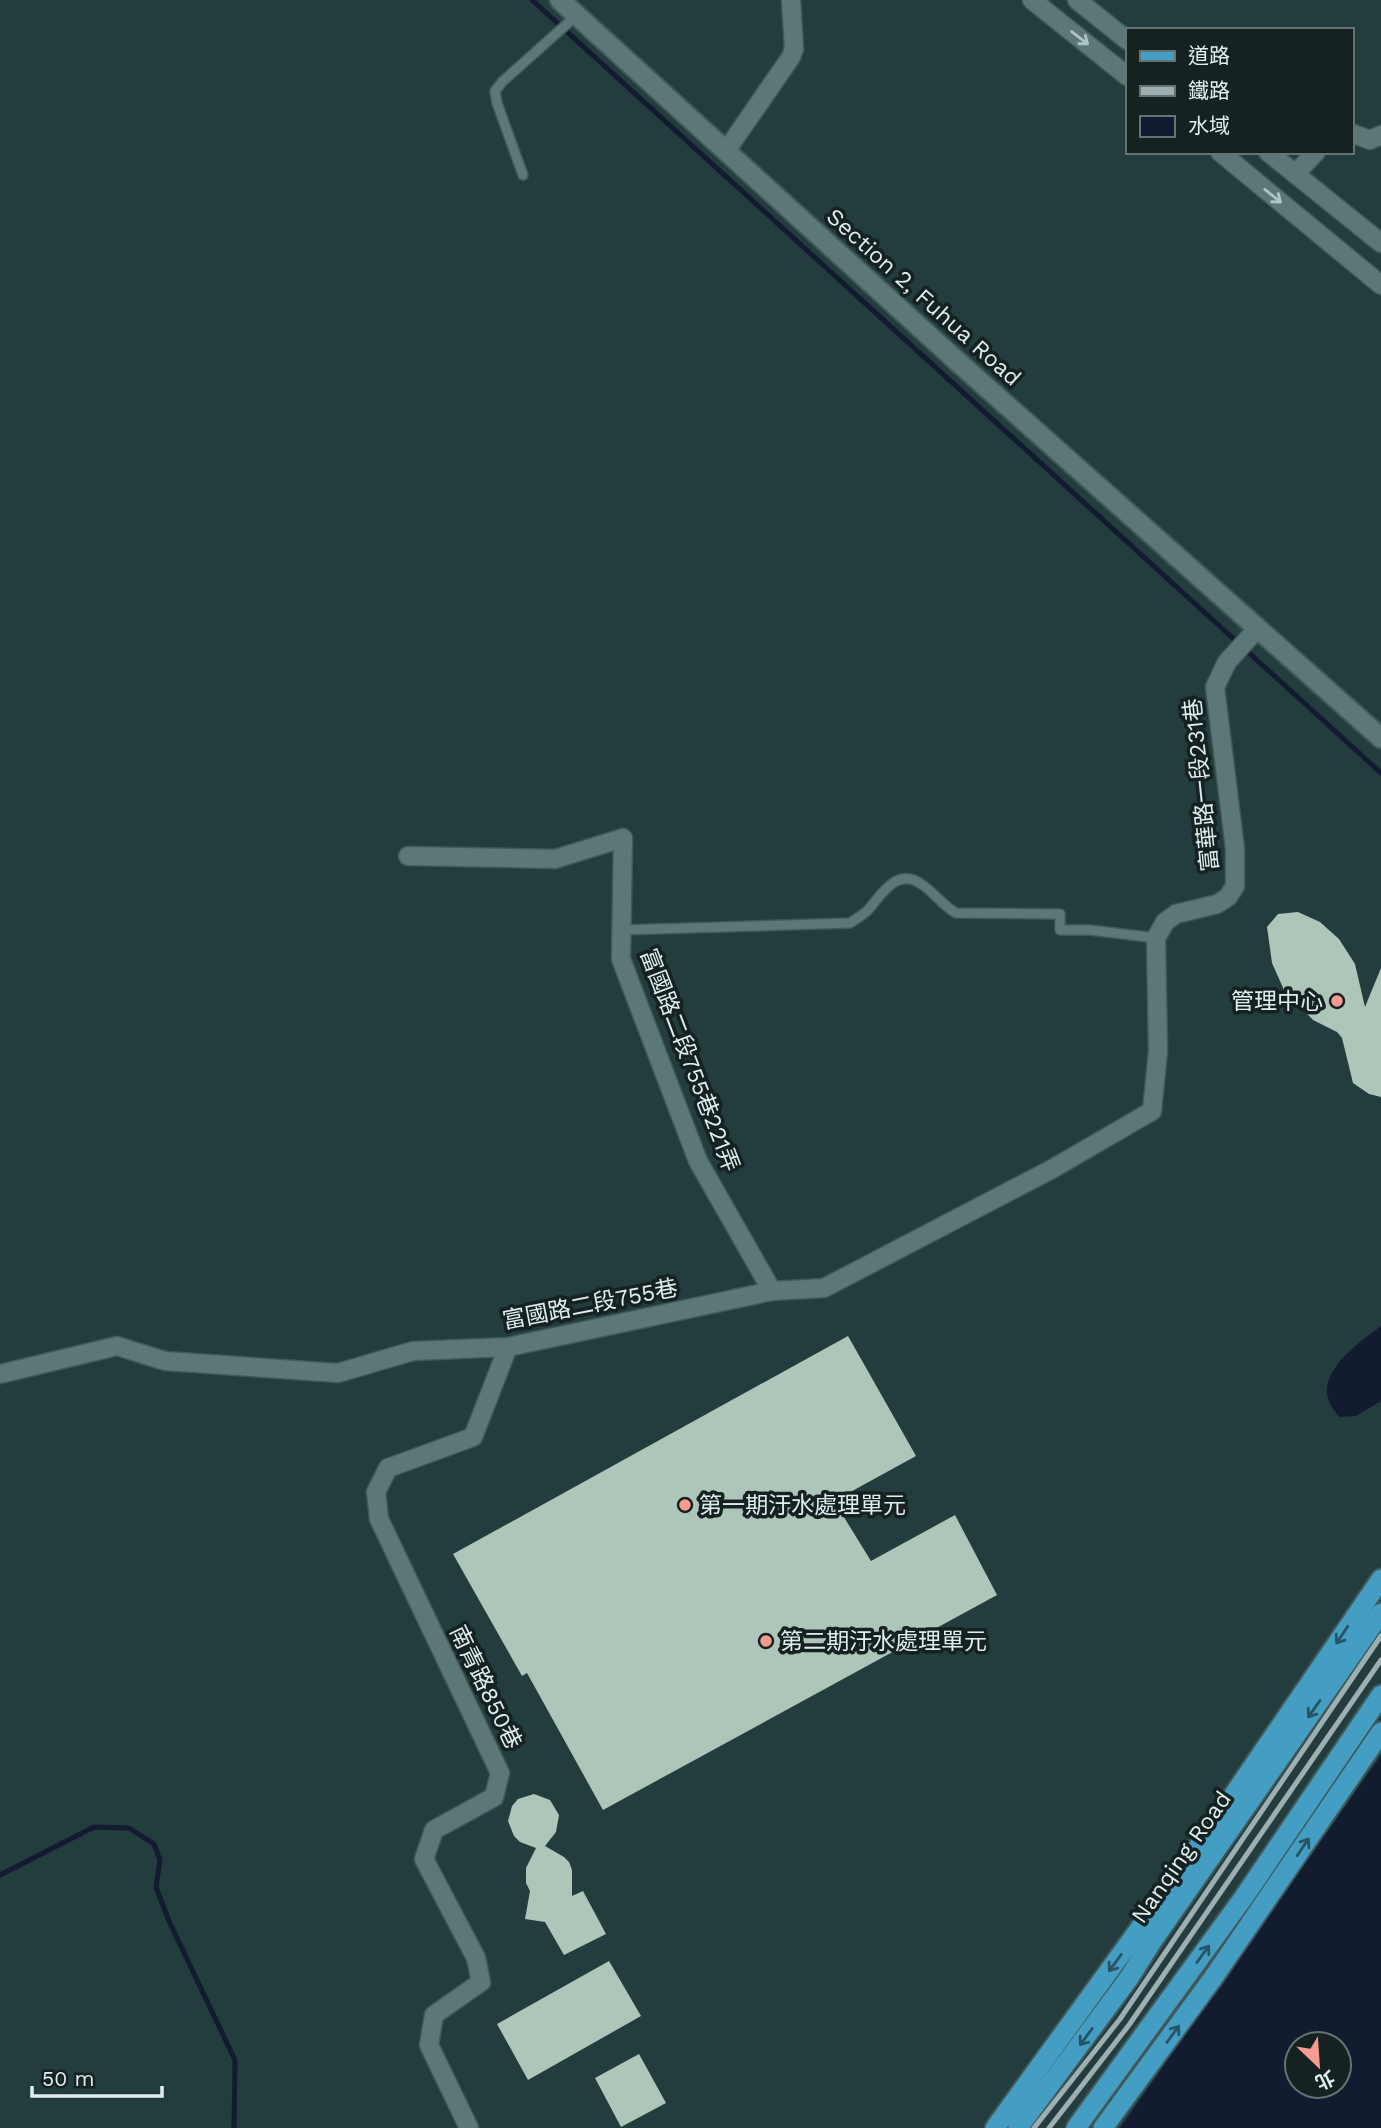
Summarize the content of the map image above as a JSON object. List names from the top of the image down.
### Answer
{
  "streets": {
    "main road": ["Nanqing Road"],
    "street": [
      "Section 2, Fuhua Road",
      "富華路一段231巷",
      "富國路二段755巷221弄",
      "富國路二段755巷",
      "南青路850巷"
    ]
  },
  "crossings": [
    ["Section 2, Fuhua Road", "富華路一段231巷"],
    ["富華路一段231巷", "富國路二段755巷"],
    ["富國路二段755巷221弄", "富國路二段755巷"],
    ["富國路二段755巷", "南青路850巷"]
  ],
  "places": ["管理中心", "第一期汙水處理單元", "第二期汙水處理單元"],
  "legend": ["道路", "鐵路", "水域"],
  "scale_bar": "50 m",
  "north": "bottom right"
}
